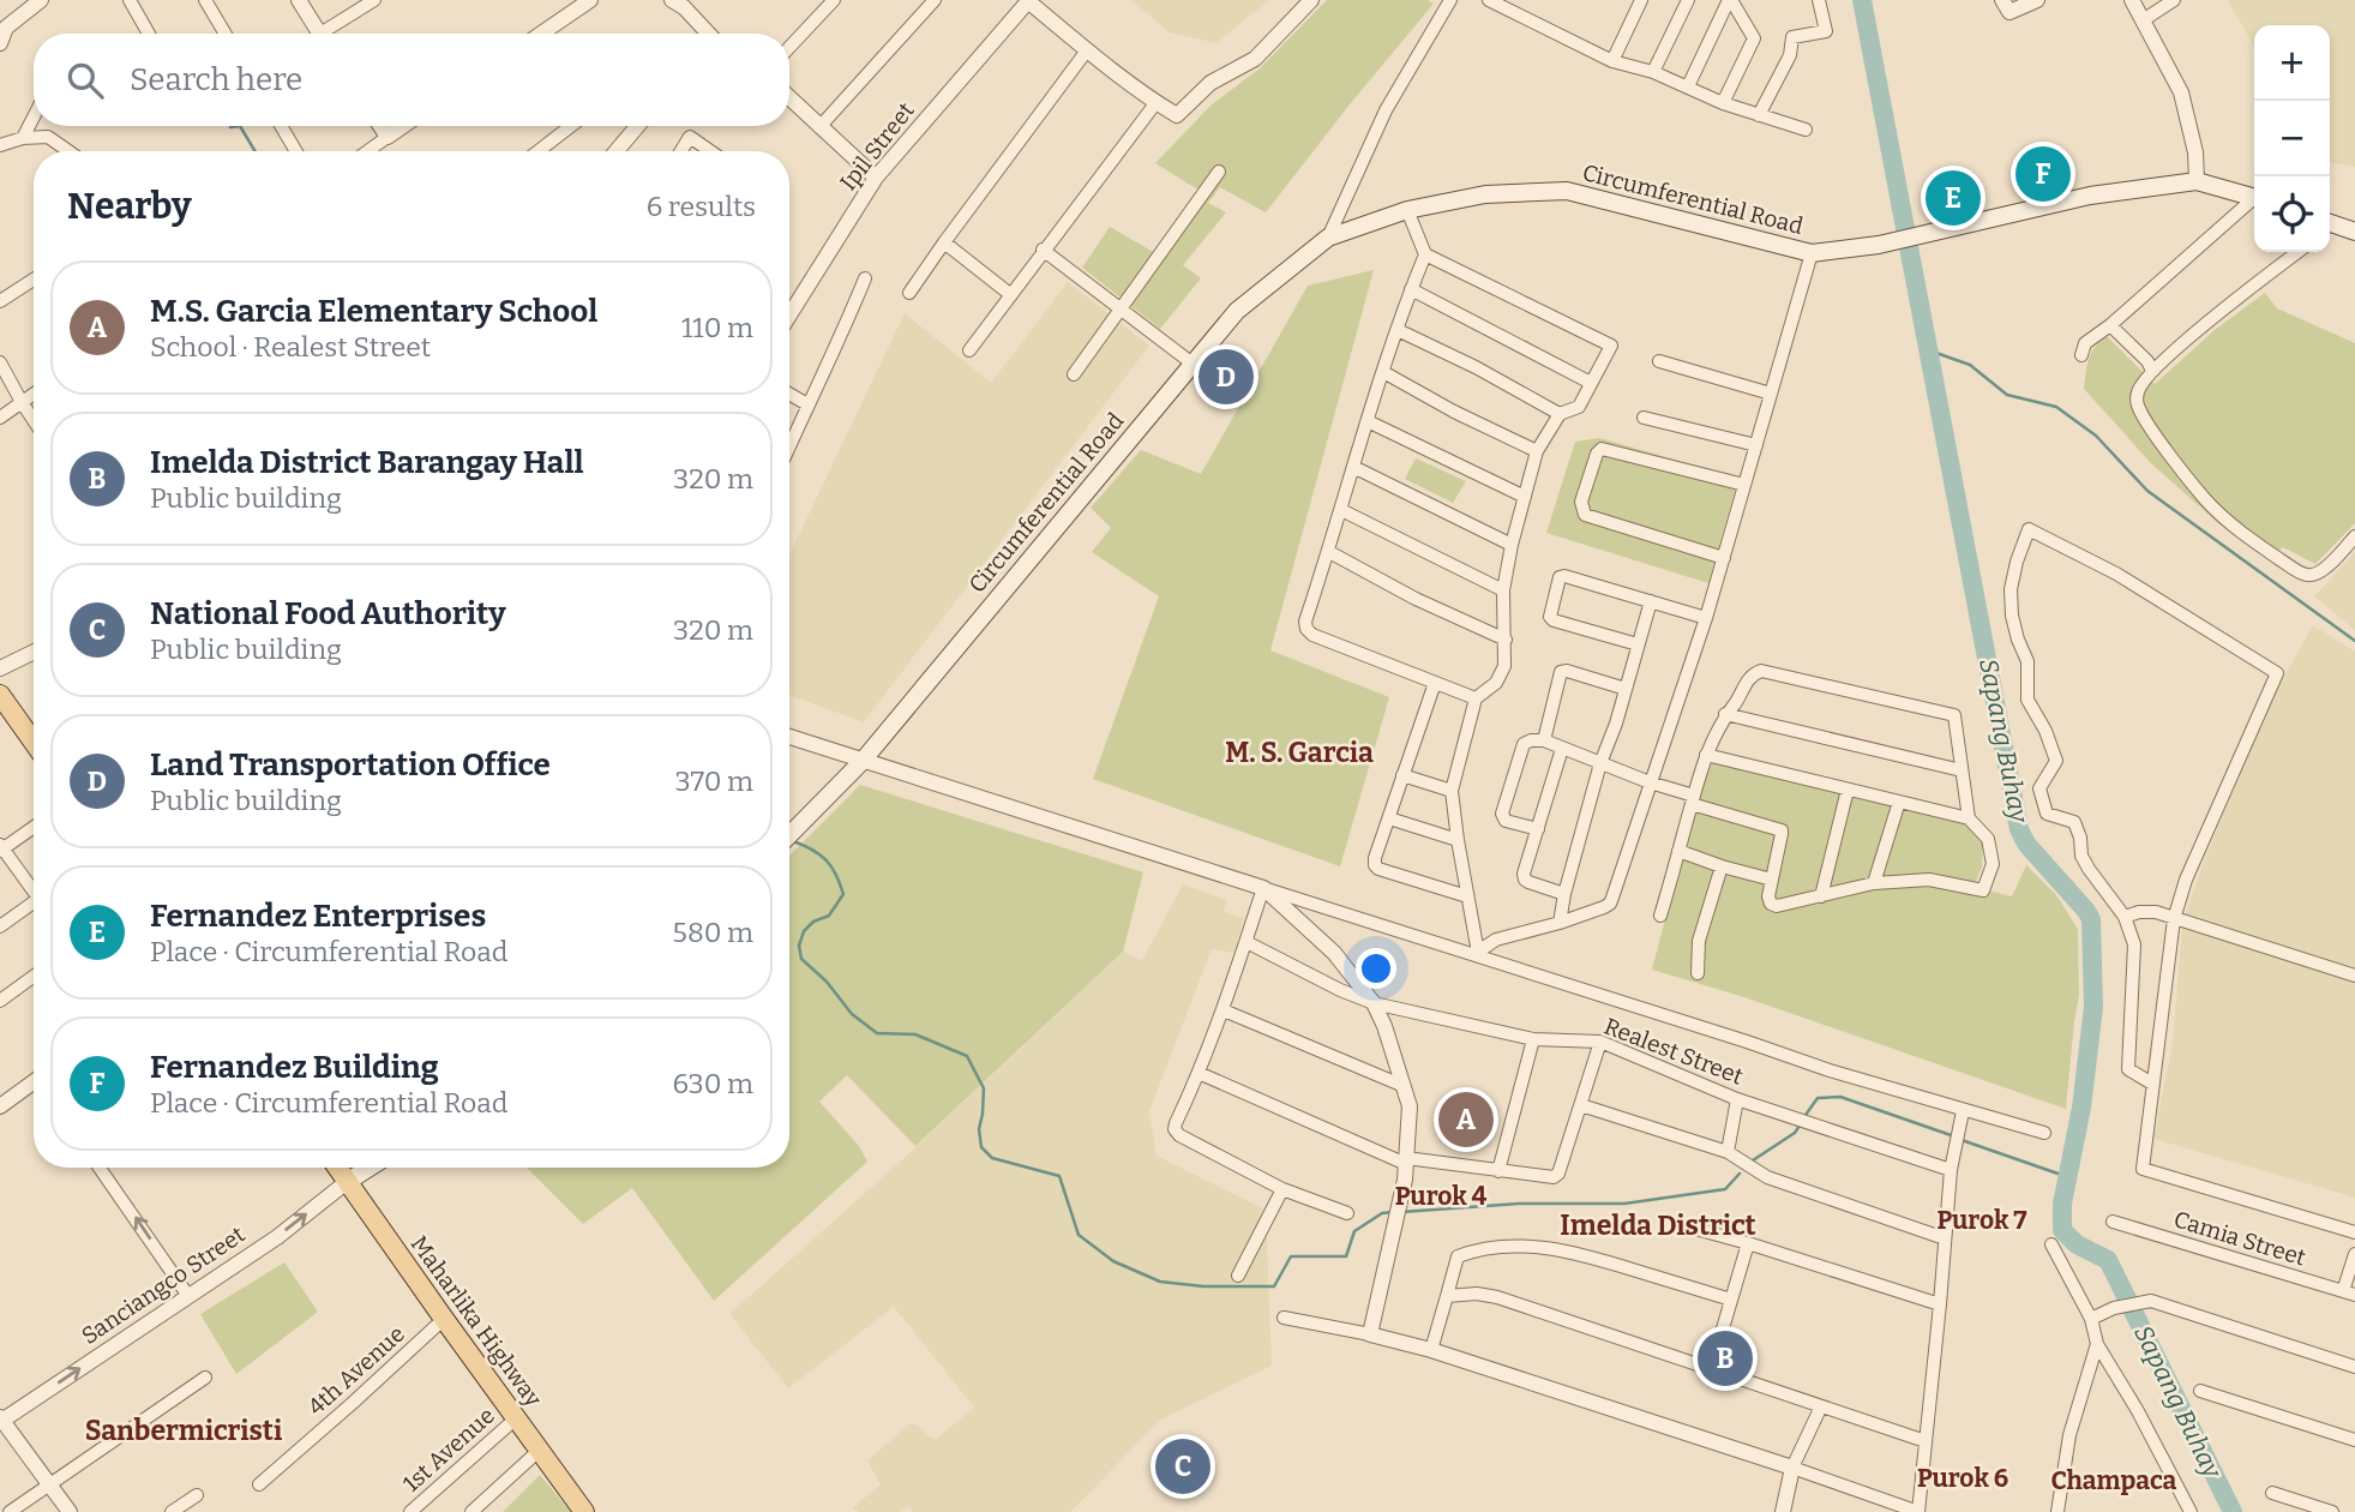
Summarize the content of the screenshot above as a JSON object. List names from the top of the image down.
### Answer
{
  "streets": {
    "main road": ["Circumferential Road", "Maharlika Highway"],
    "street": [
      "Ipil Street",
      "Realest Street",
      "Camia Street",
      "Sanciangco Street",
      "4th Avenue",
      "1st Avenue"
    ]
  },
  "crossings": [
    ["Sanciangco Street", "Maharlika Highway"],
    ["Maharlika Highway", "4th Avenue"],
    ["Maharlika Highway", "1st Avenue"]
  ],
  "districts": [
    "M. S. Garcia",
    "Purok 4",
    "Purok 7",
    "Imelda District",
    "Sanbermicristi",
    "Purok 6",
    "Champaca"
  ],
  "water": ["Sapang Buhay"],
  "page": {
    "map_buttons": ["+", "−"],
    "search": "Search here",
    "pins": [
      "F",
      "E",
      "D",
      "A",
      "B",
      "C"
    ],
    "heading": ["Nearby", "6 results"],
    "list": [
      {
        "mark": "A",
        "name": "M.S. Garcia Elementary School",
        "note": "School · Realest Street",
        "value": "110 m"
      },
      {
        "mark": "B",
        "name": "Imelda District Barangay Hall",
        "note": "Public building",
        "value": "320 m"
      },
      {
        "mark": "C",
        "name": "National Food Authority",
        "note": "Public building",
        "value": "320 m"
      },
      {
        "mark": "D",
        "name": "Land Transportation Office",
        "note": "Public building",
        "value": "370 m"
      },
      {
        "mark": "E",
        "name": "Fernandez Enterprises",
        "note": "Place · Circumferential Road",
        "value": "580 m"
      },
      {
        "mark": "F",
        "name": "Fernandez Building",
        "note": "Place · Circumferential Road",
        "value": "630 m"
      }
    ]
  }
}
